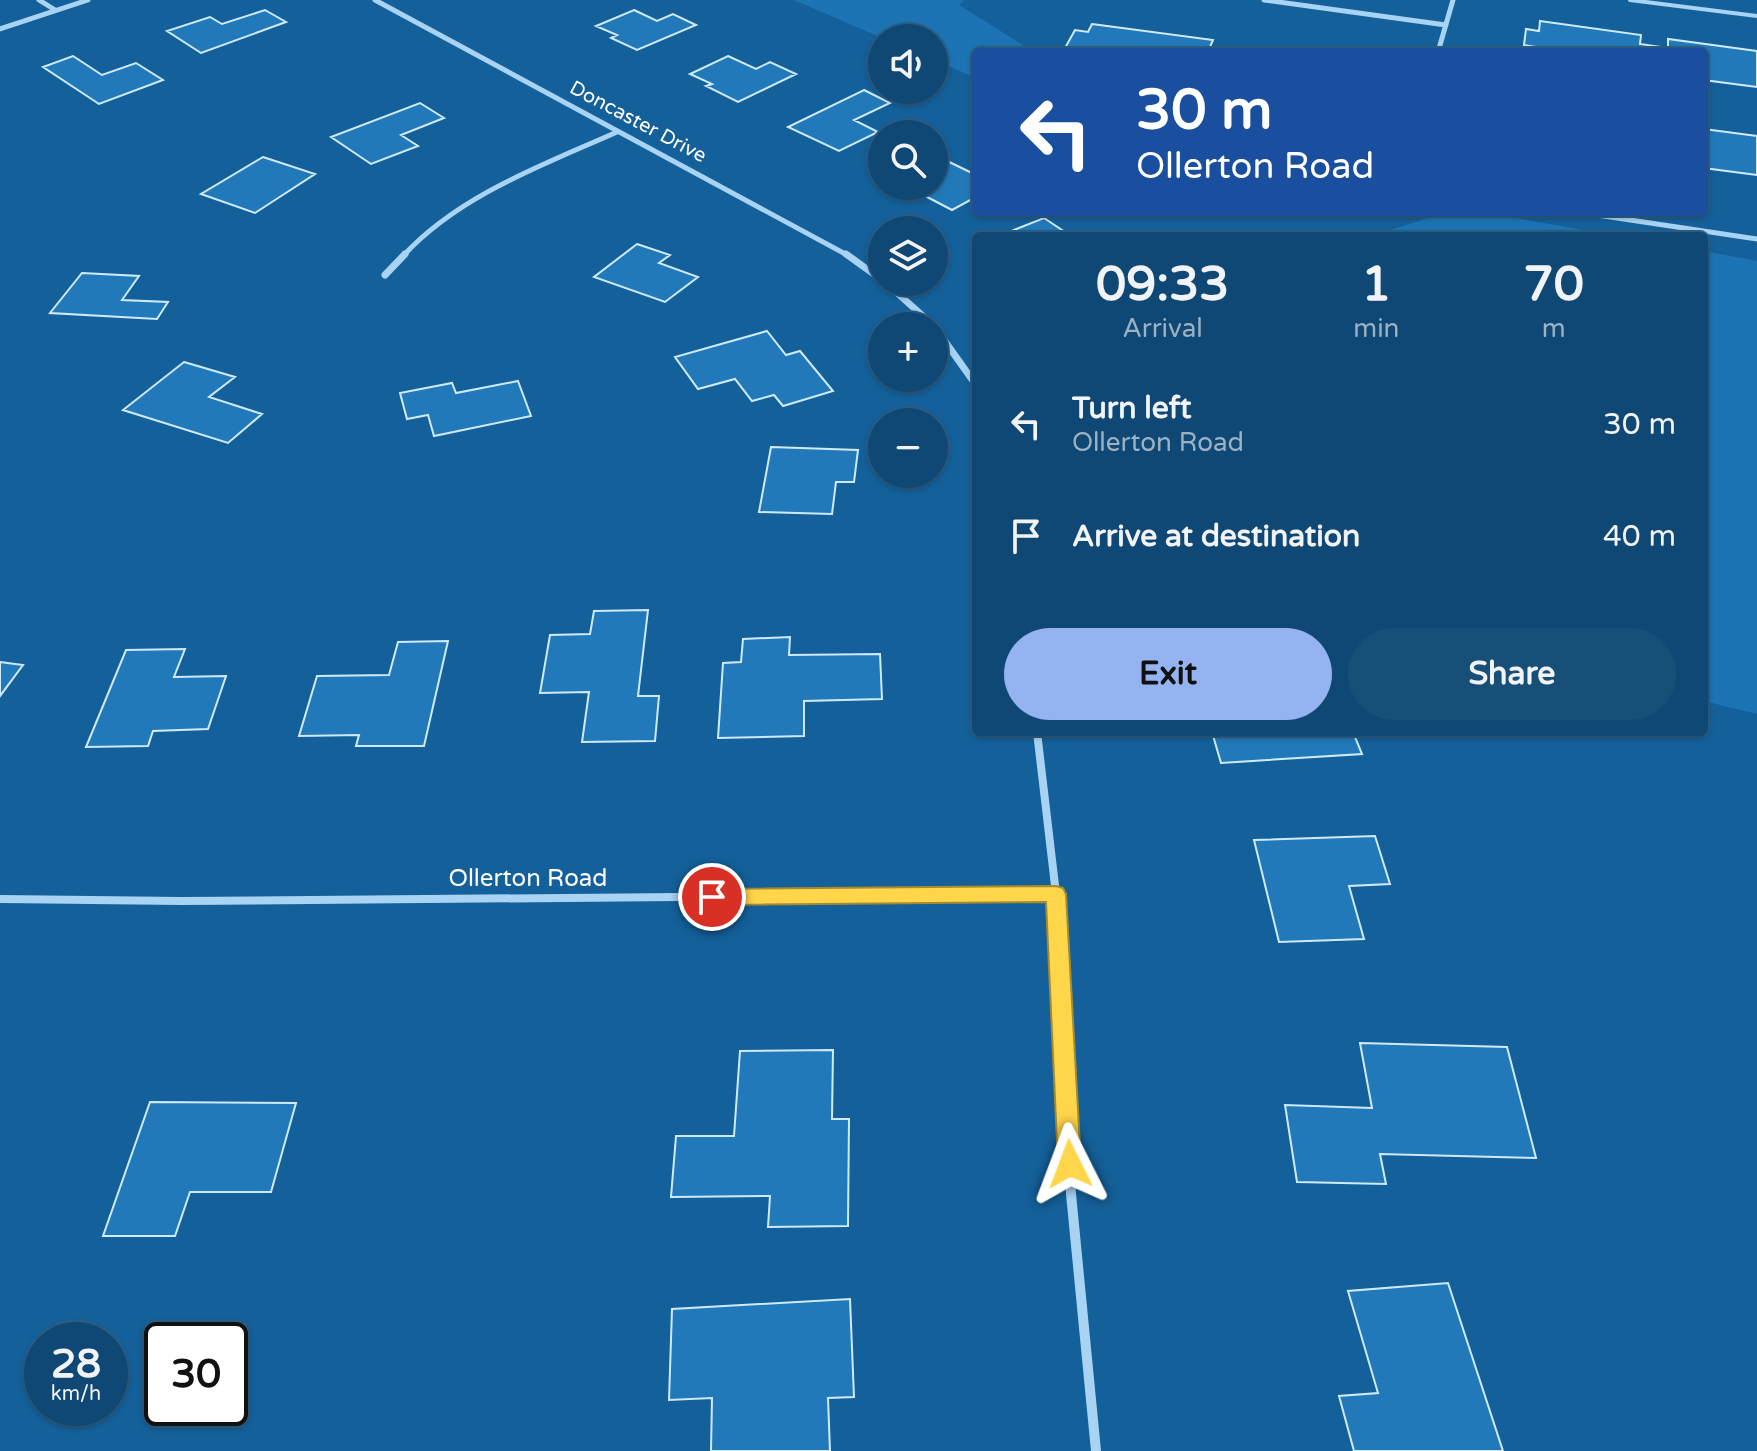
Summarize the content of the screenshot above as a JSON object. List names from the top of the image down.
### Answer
{
  "streets": {
    "street": ["Doncaster Drive", "Ollerton Road"]
  },
  "page": {
    "map_buttons": ["+", "−"],
    "turn": ["30 m", "Ollerton Road"],
    "eta": [
      "09:33",
      "Arrival",
      "1",
      "min",
      "70",
      "m"
    ],
    "list": [
      {
        "name": "Turn left",
        "note": "Ollerton Road",
        "value": "30 m"
      },
      {
        "name": "Arrive at destination",
        "value": "40 m"
      }
    ],
    "buttons": ["Exit", "Share"],
    "speed": "28 km/h",
    "limit": "30"
  }
}
